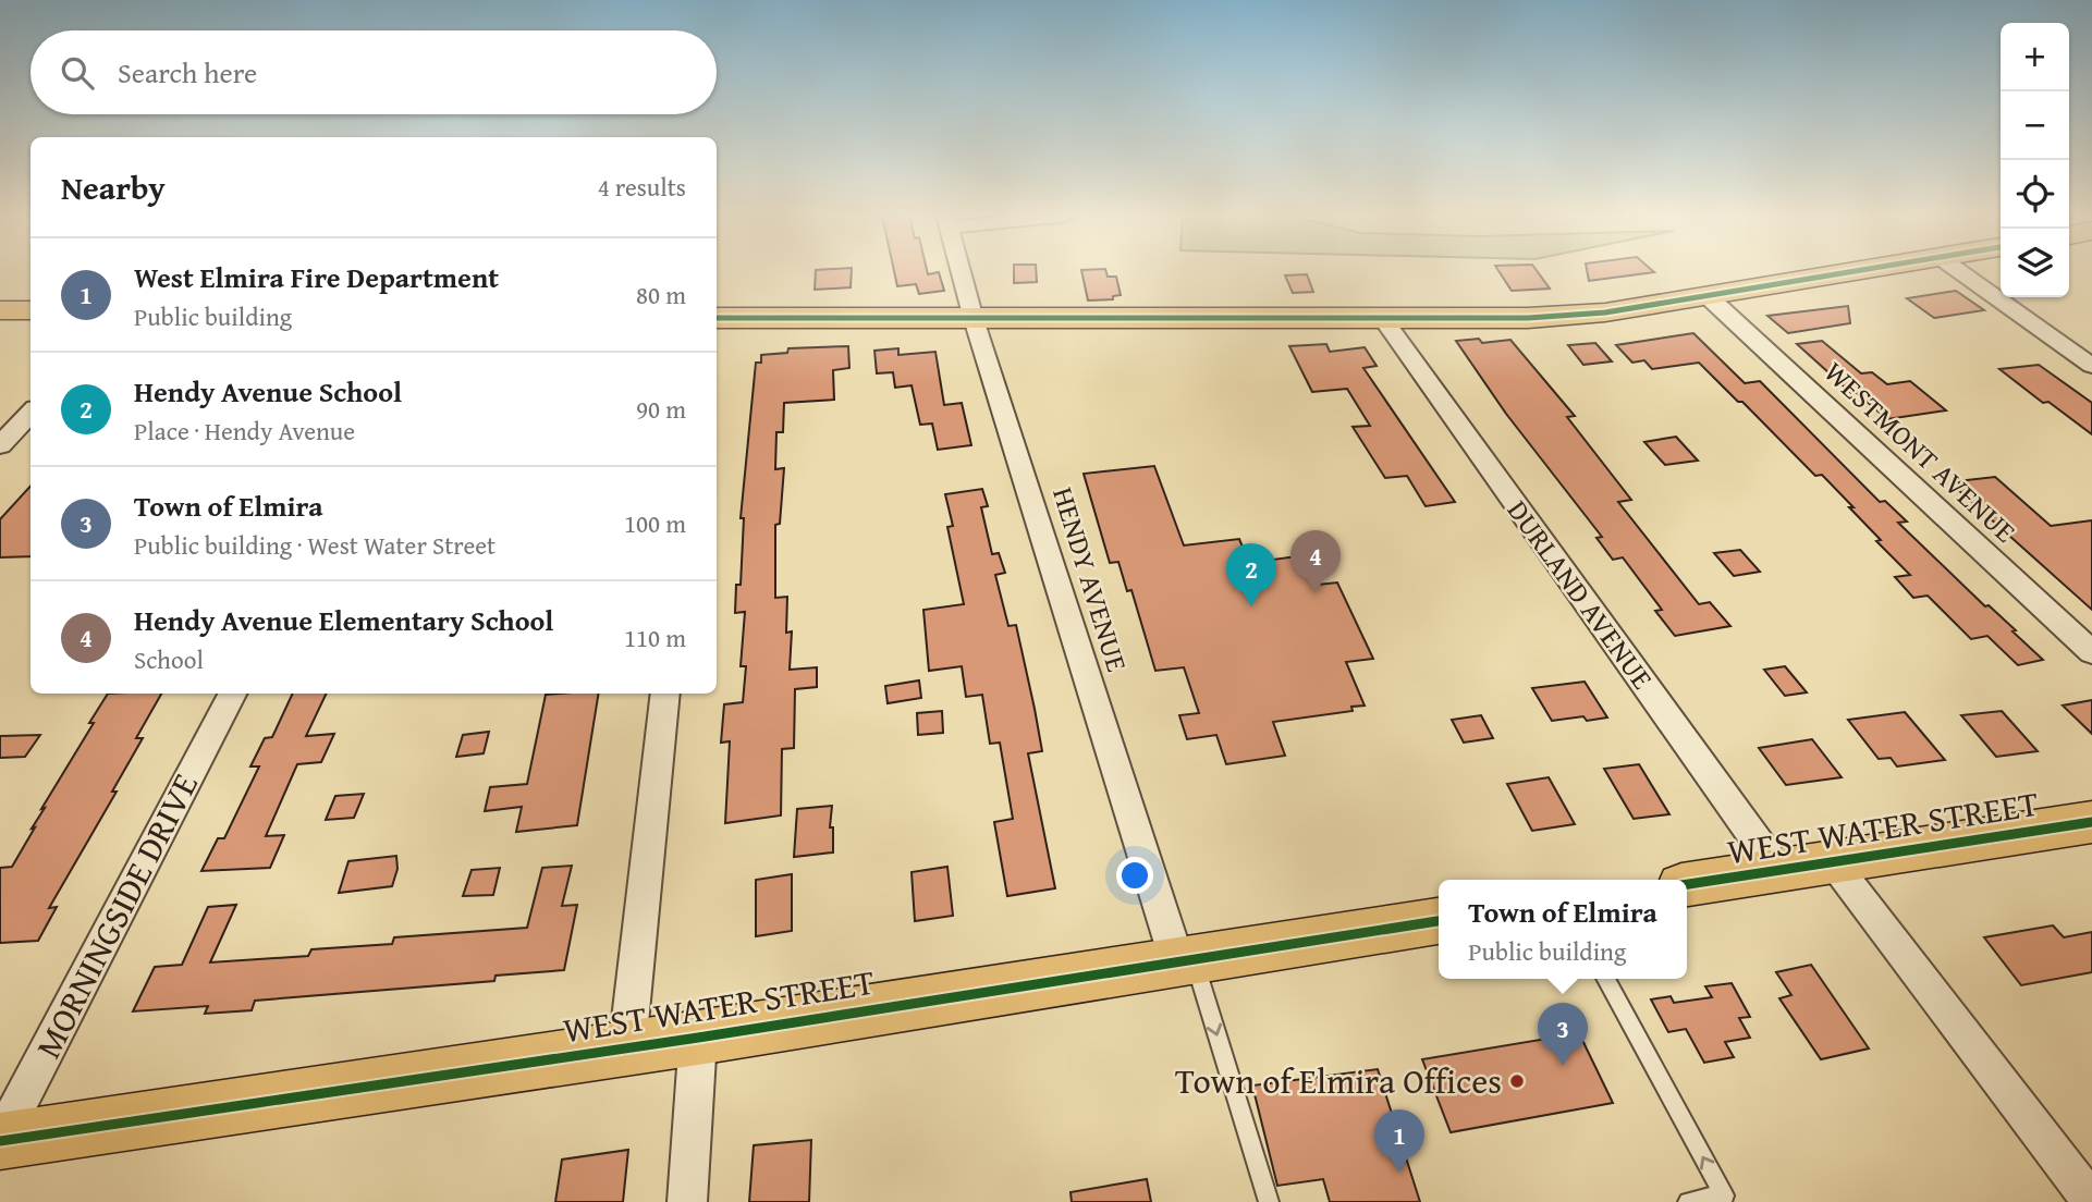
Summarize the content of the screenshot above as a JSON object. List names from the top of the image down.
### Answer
{
  "streets": {
    "main road": ["WEST WATER STREET"],
    "street": [
      "WESTMONT AVENUE",
      "HENDY AVENUE",
      "DURLAND AVENUE",
      "MORNINGSIDE DRIVE"
    ]
  },
  "crossings": [
    ["HENDY AVENUE", "WEST WATER STREET"],
    ["DURLAND AVENUE", "WEST WATER STREET"],
    ["WEST WATER STREET", "MORNINGSIDE DRIVE"]
  ],
  "places": ["Town of Elmira Offices"],
  "page": {
    "map_buttons": ["+", "−"],
    "search": "Search here",
    "heading": ["Nearby", "4 results"],
    "list": [
      {
        "mark": "1",
        "name": "West Elmira Fire Department",
        "note": "Public building",
        "value": "80 m"
      },
      {
        "mark": "2",
        "name": "Hendy Avenue School",
        "note": "Place · Hendy Avenue",
        "value": "90 m"
      },
      {
        "mark": "3",
        "name": "Town of Elmira",
        "note": "Public building · West Water Street",
        "value": "100 m"
      },
      {
        "mark": "4",
        "name": "Hendy Avenue Elementary School",
        "note": "School",
        "value": "110 m"
      }
    ],
    "pins": [
      "4",
      "2",
      "3",
      "1"
    ],
    "popup": ["Town of Elmira", "Public building"]
  }
}
